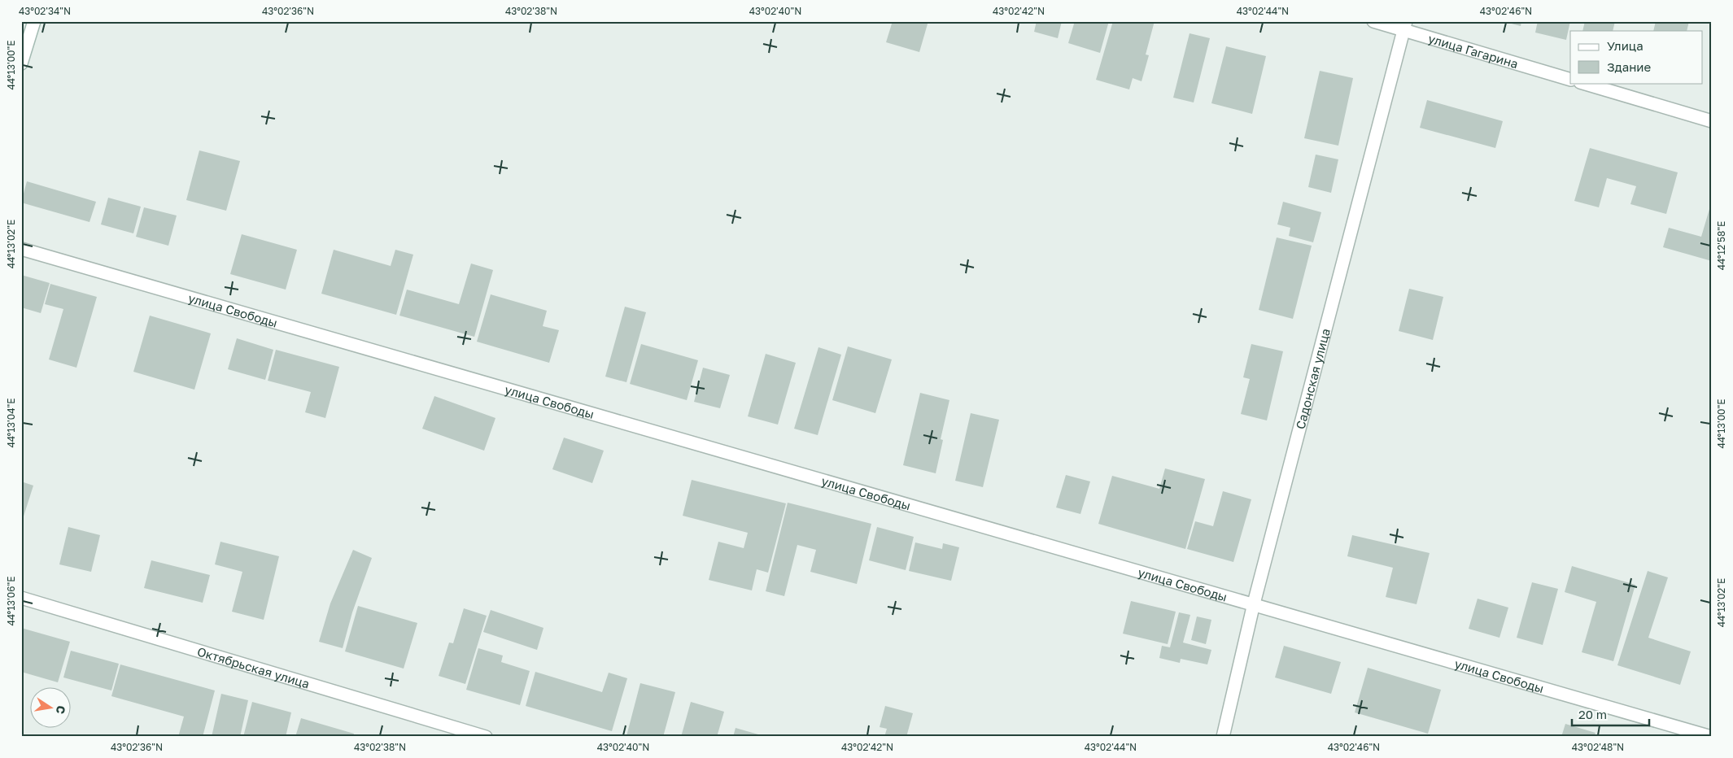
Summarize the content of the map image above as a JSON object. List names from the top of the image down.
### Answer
{
  "streets": {
    "street": [
      "улица Гагарина",
      "улица Свободы",
      "Садонская улица",
      "Октябрьская улица"
    ]
  },
  "crossings": [
    ["улица Гагарина", "Садонская улица"],
    ["улица Свободы", "Садонская улица"]
  ],
  "legend": ["Улица", "Здание"],
  "scale_bar": "20 m",
  "north": "right",
  "coordinates": [
    "43°02'34\"N",
    "43°02'36\"N",
    "43°02'38\"N",
    "43°02'40\"N",
    "43°02'42\"N",
    "43°02'44\"N",
    "43°02'46\"N",
    "44°13'00\"E",
    "44°13'02\"E",
    "44°12'58\"E",
    "44°13'04\"E",
    "44°13'06\"E",
    "43°02'48\"N"
  ]
}
